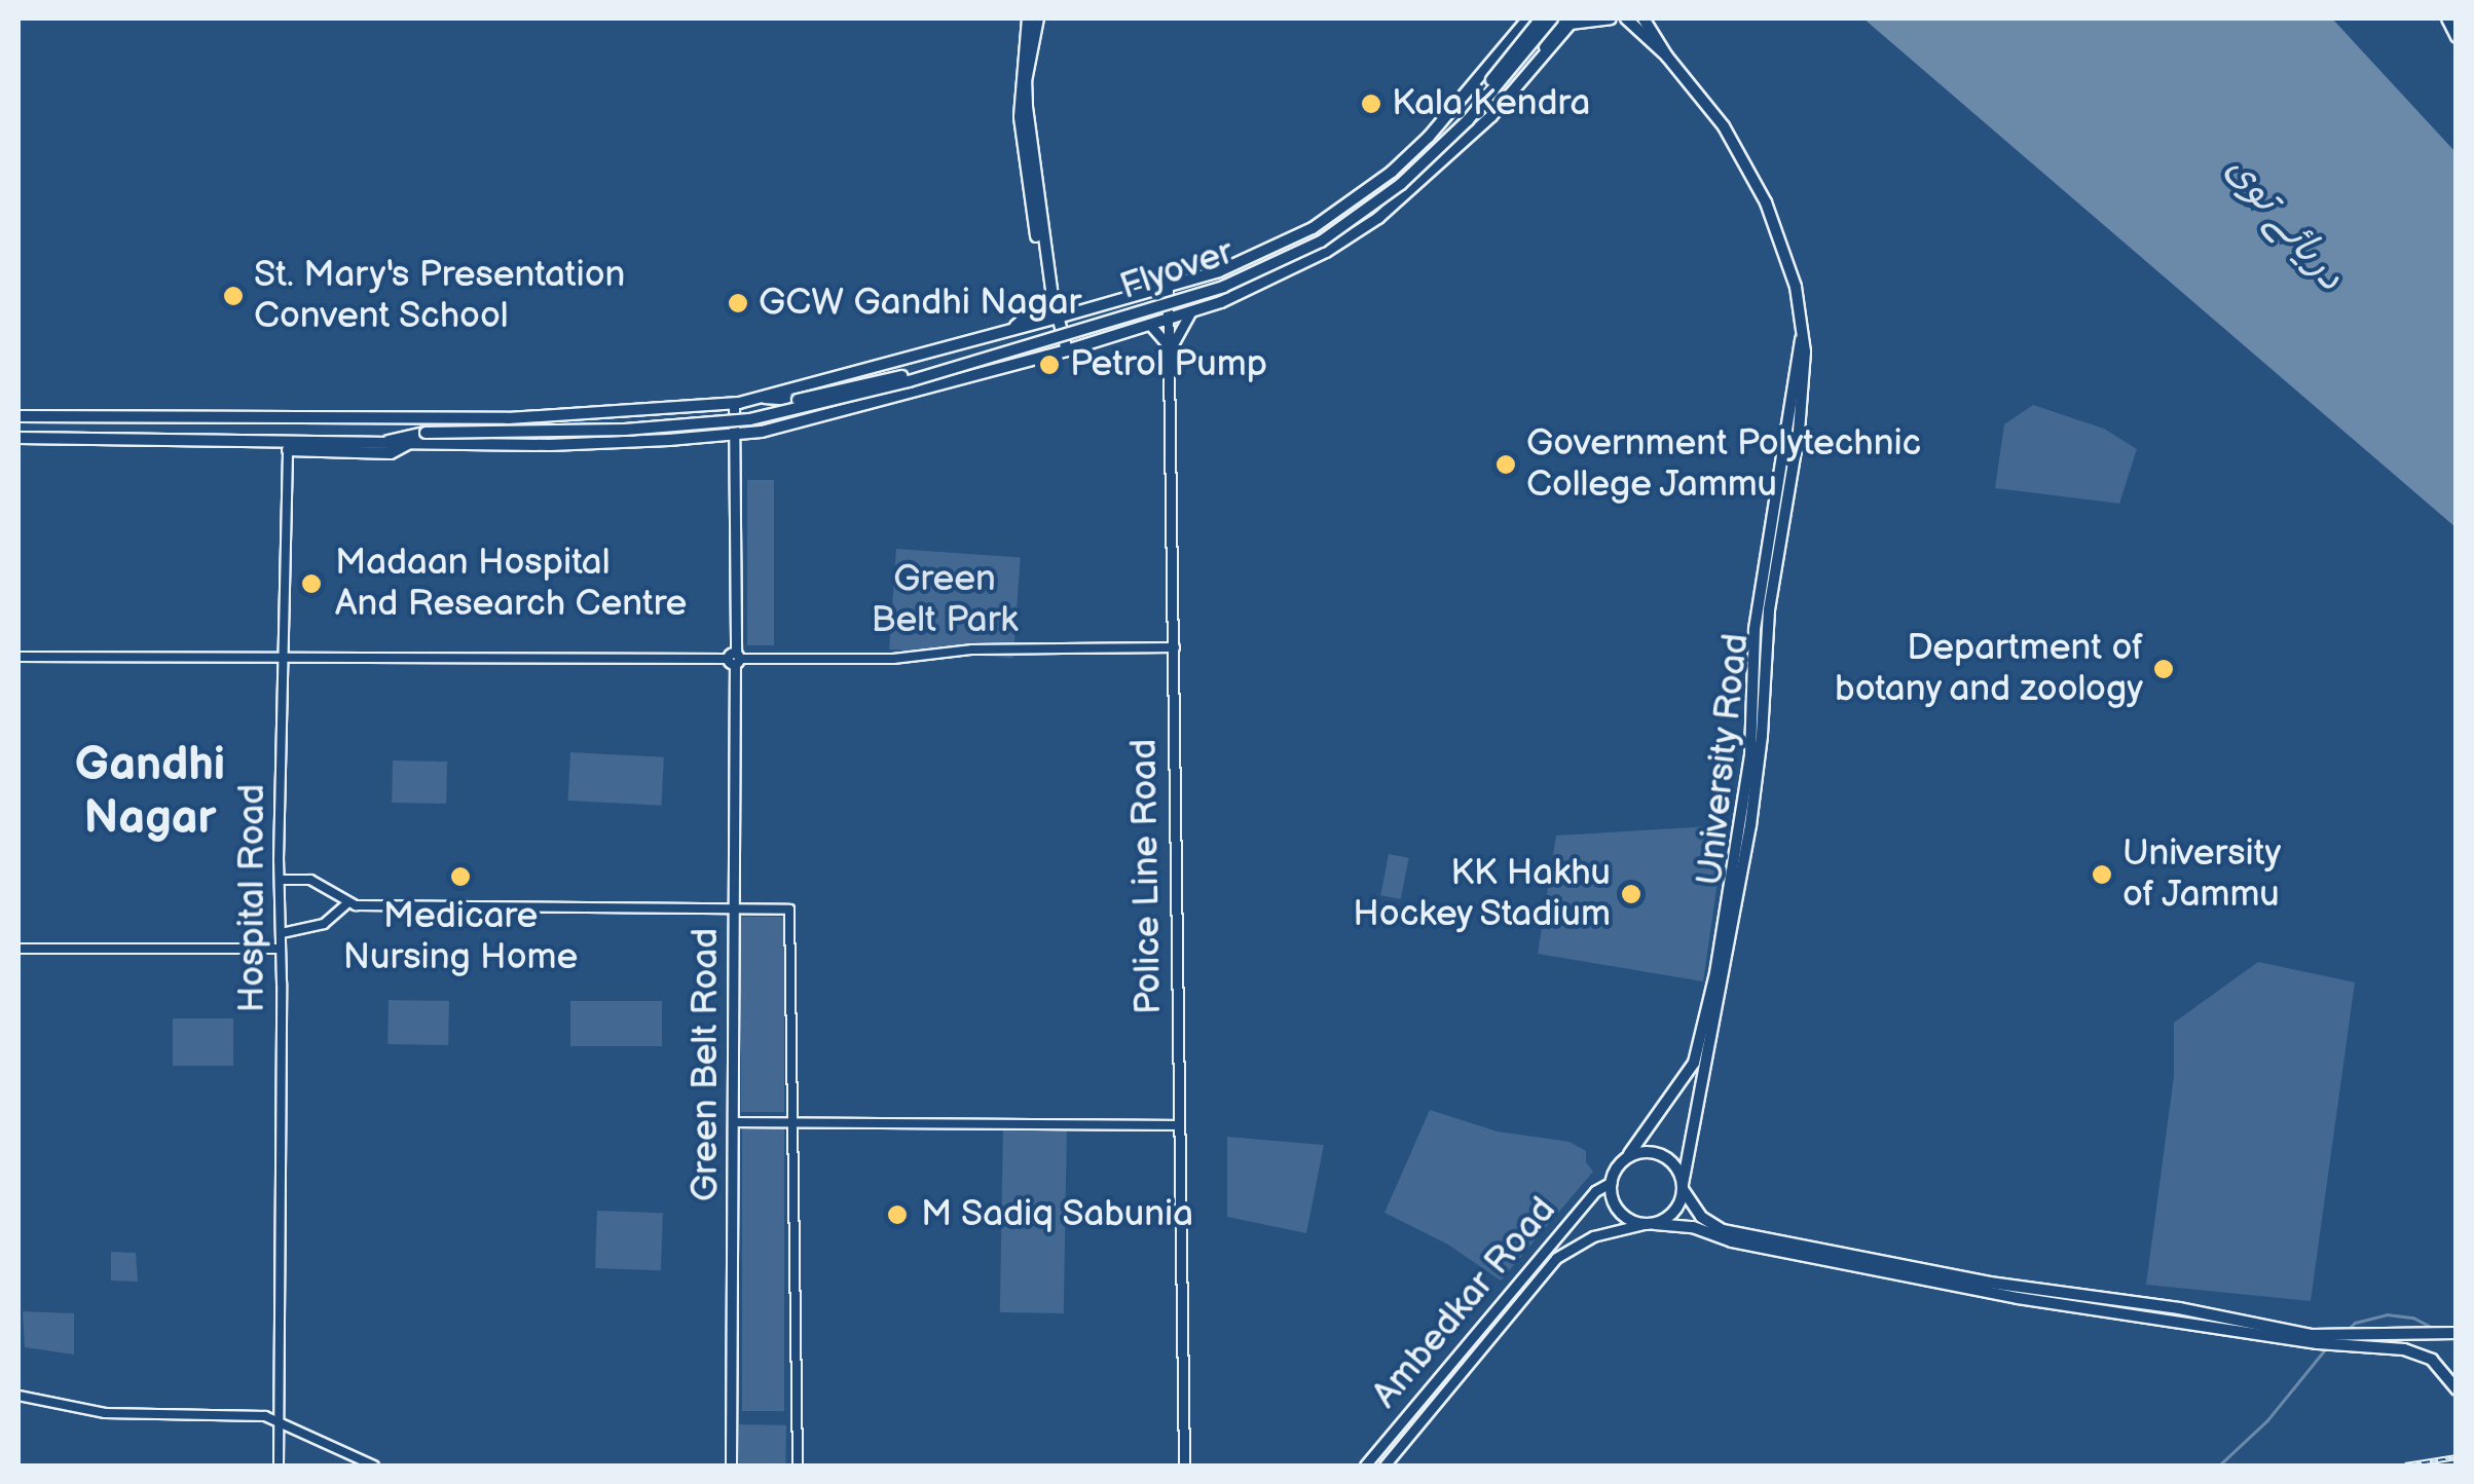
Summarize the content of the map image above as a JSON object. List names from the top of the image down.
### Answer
{
  "streets": {
    "main road": [
      "Flyover",
      "University Road",
      "Police Line Road",
      "Green Belt Road",
      "Ambedkar Road"
    ],
    "street": ["Hospital Road"]
  },
  "crossings": [
    ["University Road", "Ambedkar Road"]
  ],
  "districts": ["Gandhi Nagar"],
  "water": ["دریائے توی"],
  "parks": ["Green Belt Park"],
  "places": [
    "Kala Kendra",
    "St. Mary's Presentation Convent School",
    "GCW Gandhi Nagar",
    "Petrol Pump",
    "Government Polytechnic College Jammu",
    "Madaan Hospital And Research Centre",
    "Department of botany and zoology",
    "University of Jammu",
    "Medicare Nursing Home",
    "KK Hakhu Hockey Stadium",
    "M Sadiq Sabunia"
  ]
}
